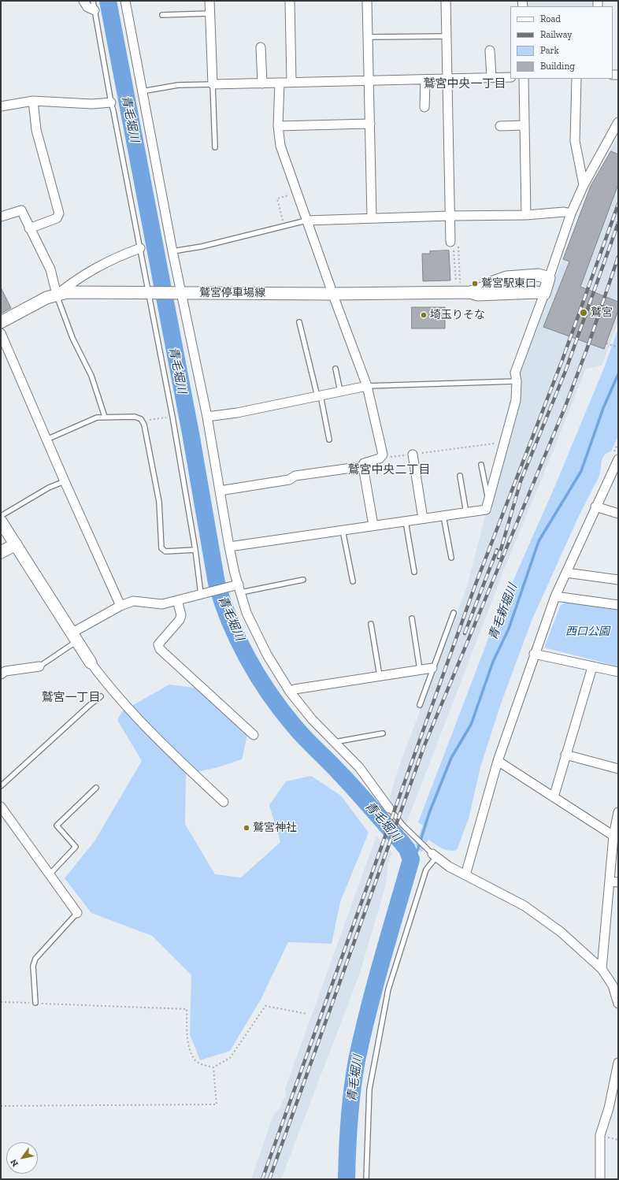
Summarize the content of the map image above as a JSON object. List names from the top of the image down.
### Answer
{
  "streets": {
    "main road": ["鷲宮停車場線"]
  },
  "districts": ["鷲宮中央一丁目", "鷲宮中央二丁目", "鷲宮一丁目"],
  "water": ["青毛堀川", "青毛新堀川"],
  "parks": ["西口公園"],
  "places": [
    "鷲宮駅東口",
    "鷲宮",
    "埼玉りそな",
    "鷲宮神社"
  ],
  "legend": [
    "Road",
    "Railway",
    "Park",
    "Building"
  ],
  "north": "bottom left"
}
